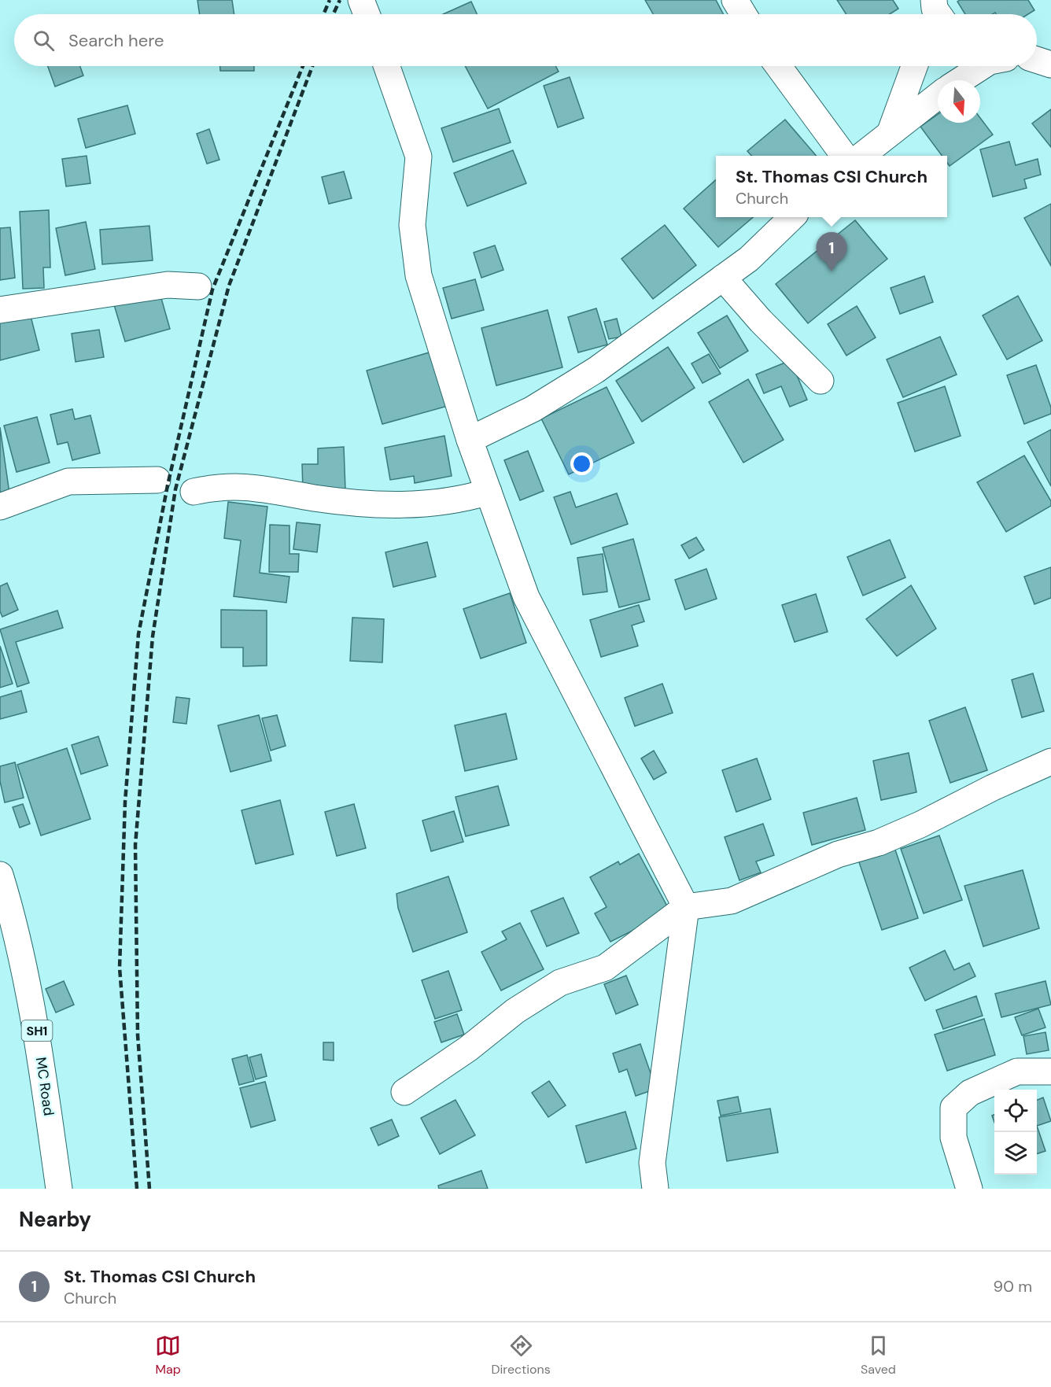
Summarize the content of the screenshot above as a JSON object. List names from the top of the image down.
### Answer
{
  "streets": {
    "street": ["SH1", "MC Road"]
  },
  "north": "bottom",
  "page": {
    "search": "Search here",
    "popup": ["St. Thomas CSI Church", "Church"],
    "pins": "1",
    "heading": "Nearby",
    "list": [
      {
        "mark": "1",
        "name": "St. Thomas CSI Church",
        "note": "Church",
        "value": "90 m"
      }
    ],
    "nav": ["Map", "Directions", "Saved"]
  }
}
